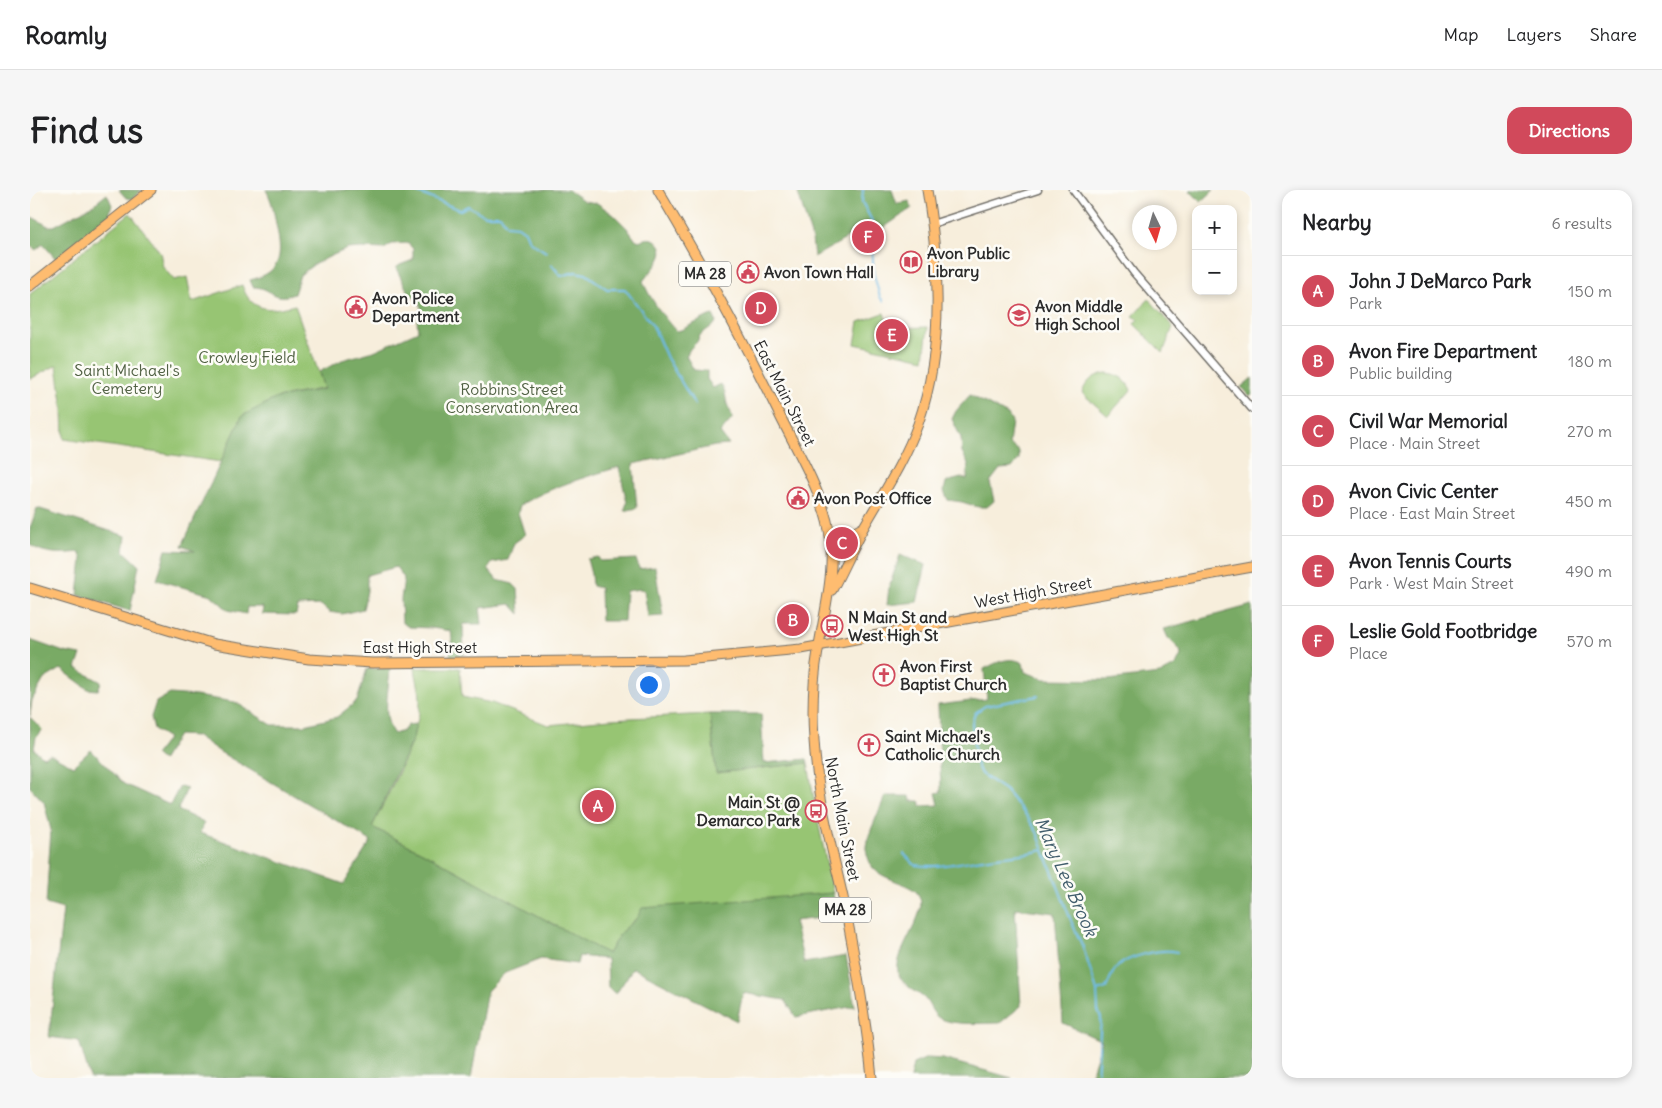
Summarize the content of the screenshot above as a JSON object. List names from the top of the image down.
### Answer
{
  "streets": {
    "main road": [
      "MA 28",
      "East Main Street",
      "West High Street",
      "East High Street",
      "North Main Street"
    ]
  },
  "crossings": [
    ["MA 28", "East Main Street"],
    ["MA 28", "West High Street"],
    ["MA 28", "East High Street"],
    ["MA 28", "North Main Street"],
    ["West High Street", "East High Street"],
    ["West High Street", "North Main Street"],
    ["East High Street", "North Main Street"]
  ],
  "water": ["Mary Lee Brook"],
  "parks": ["Crowley Field", "Saint Michael's Cemetery", "Robbins Street Conservation Area"],
  "places": {
    "library": ["Avon Public Library"],
    "public building": ["Avon Town Hall", "Avon Police Department", "Avon Post Office"],
    "school or university": ["Avon Middle High School"],
    "bus stop": ["N Main St and West High St", "Main St @ Demarco Park"],
    "church": ["Avon First Baptist Church", "Saint Michael's Catholic Church"]
  },
  "north": "bottom",
  "page": {
    "header": "Roamly",
    "nav": ["Map", "Layers", "Share"],
    "buttons": "Directions",
    "title": "Find us",
    "heading": ["Nearby", "6 results"],
    "map_buttons": ["+", "−"],
    "pins": [
      "F",
      "D",
      "E",
      "C",
      "B",
      "A"
    ],
    "list": [
      {
        "mark": "A",
        "name": "John J DeMarco Park",
        "note": "Park",
        "value": "150 m"
      },
      {
        "mark": "B",
        "name": "Avon Fire Department",
        "note": "Public building",
        "value": "180 m"
      },
      {
        "mark": "C",
        "name": "Civil War Memorial",
        "note": "Place · Main Street",
        "value": "270 m"
      },
      {
        "mark": "D",
        "name": "Avon Civic Center",
        "note": "Place · East Main Street",
        "value": "450 m"
      },
      {
        "mark": "E",
        "name": "Avon Tennis Courts",
        "note": "Park · West Main Street",
        "value": "490 m"
      },
      {
        "mark": "F",
        "name": "Leslie Gold Footbridge",
        "note": "Place",
        "value": "570 m"
      }
    ]
  }
}
